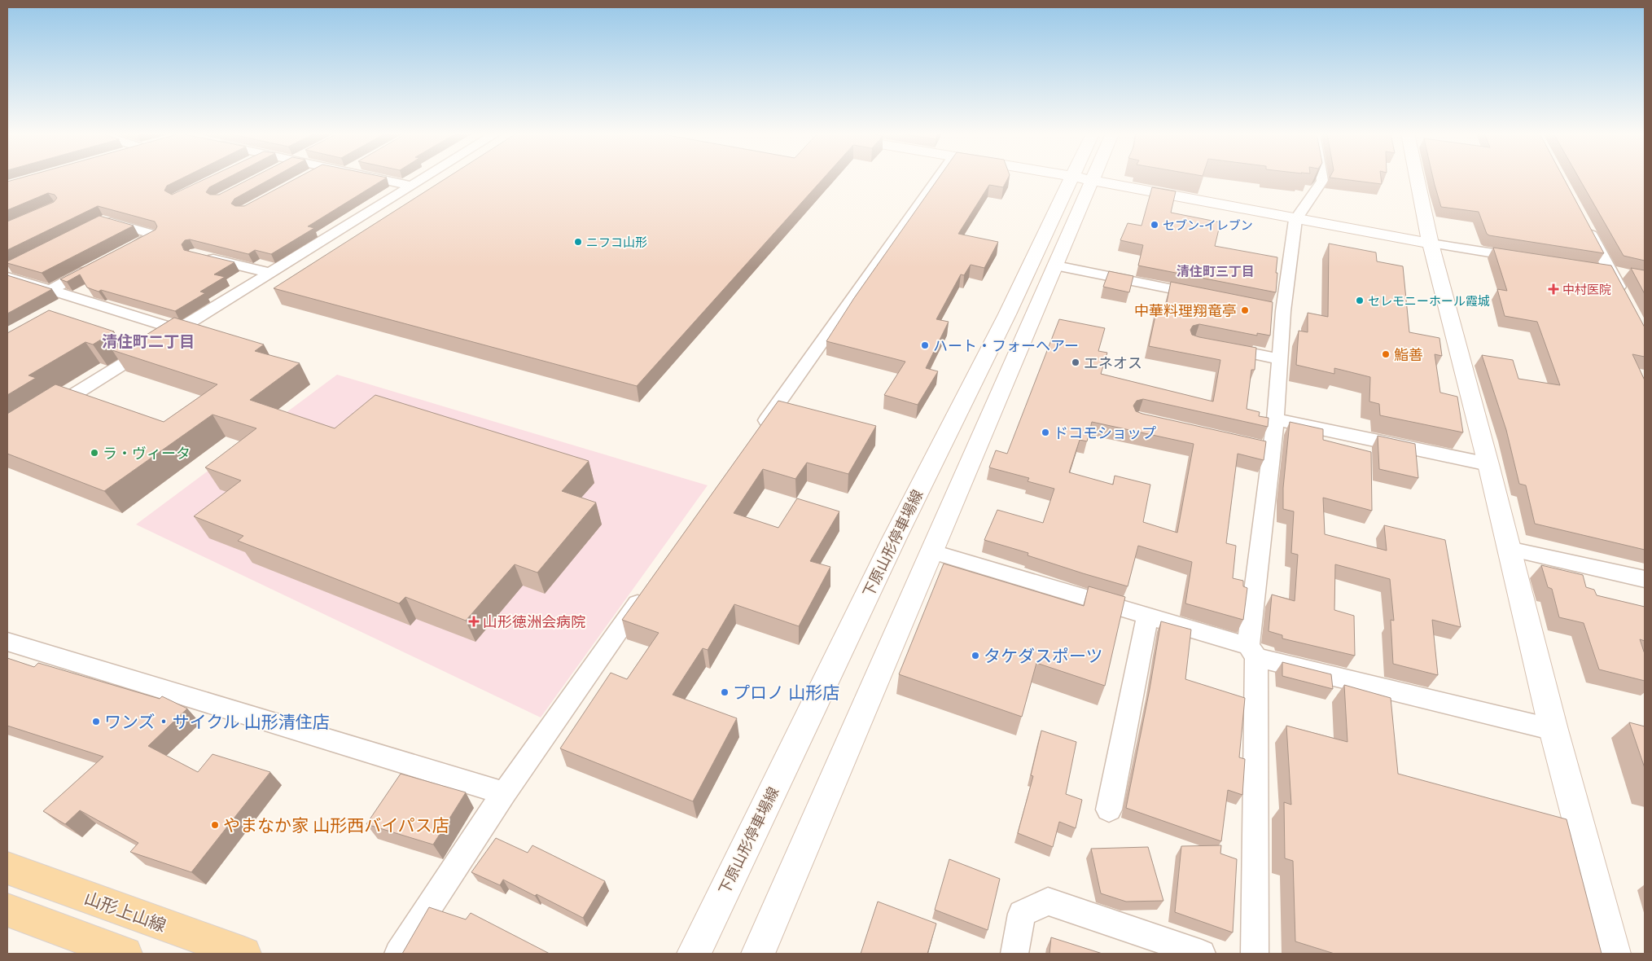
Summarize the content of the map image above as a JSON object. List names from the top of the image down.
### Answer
{
  "streets": {
    "main road": ["下原山形停車場線", "山形上山線"]
  },
  "districts": ["清住町三丁目", "清住町二丁目"],
  "places": {
    "other": [
      "セブン-イレブン",
      "ニフコ山形",
      "セレモニーホール霞城",
      "中華料理翔竜亭",
      "ハート・フォーヘアー",
      "鮨善",
      "エネオス",
      "ドコモショップ",
      "ラ・ヴィータ",
      "タケダスポーツ",
      "プロノ 山形店",
      "ワンズ・サイクル 山形清住店",
      "やまなか家 山形西バイパス店"
    ],
    "health": ["中村医院", "山形徳洲会病院"]
  }
}
